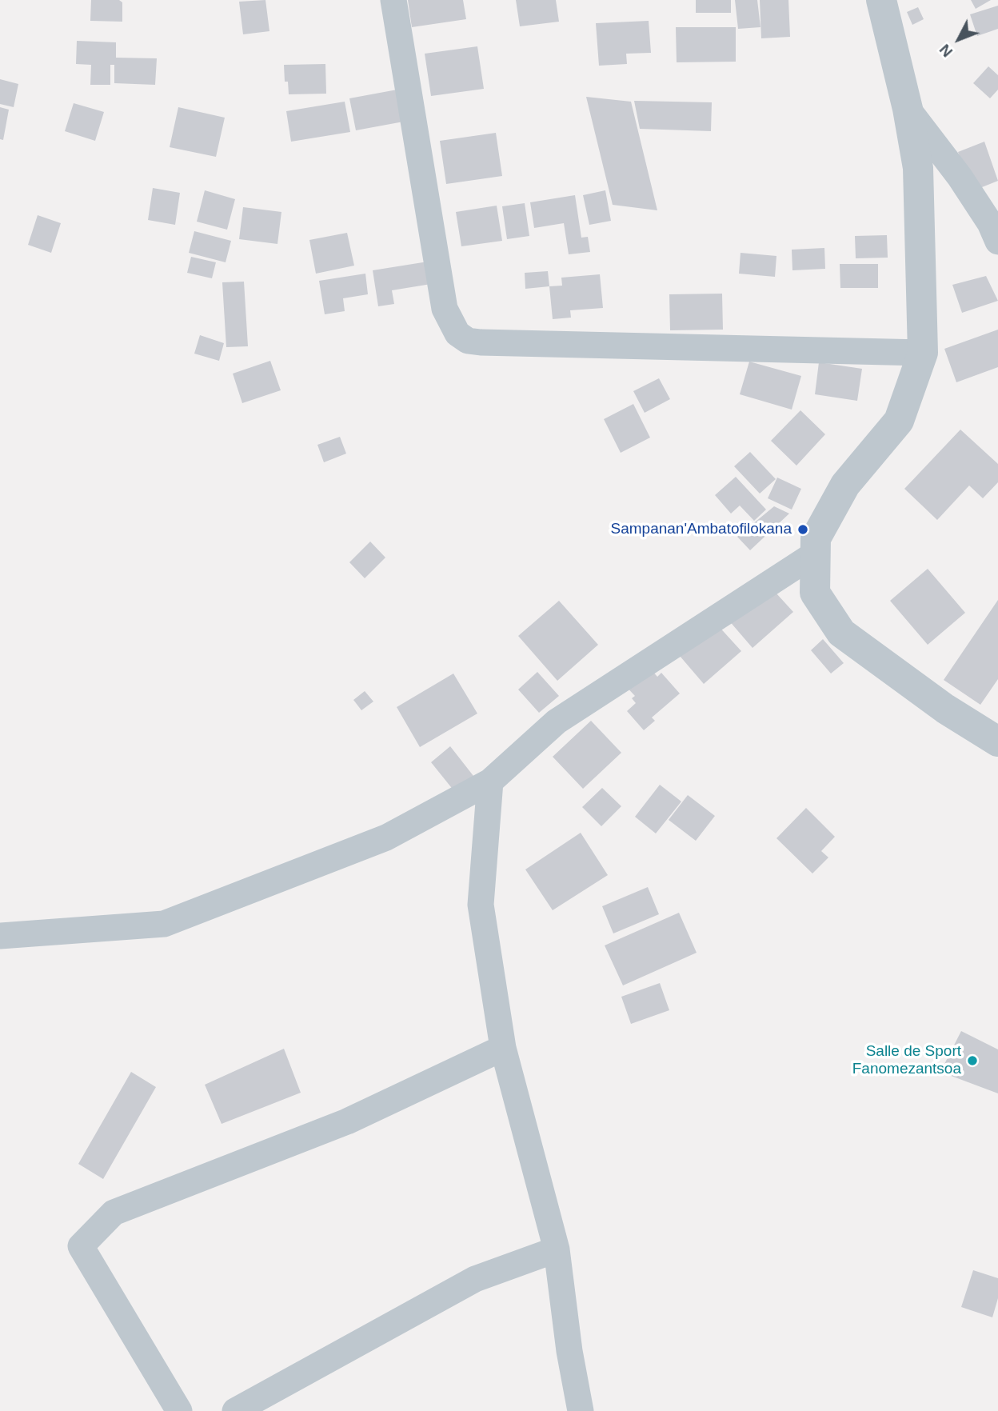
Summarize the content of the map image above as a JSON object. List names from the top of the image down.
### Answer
{
  "places": ["Sampanan'Ambatofilokana", "Salle de Sport Fanomezantsoa"],
  "north": "bottom left"
}
